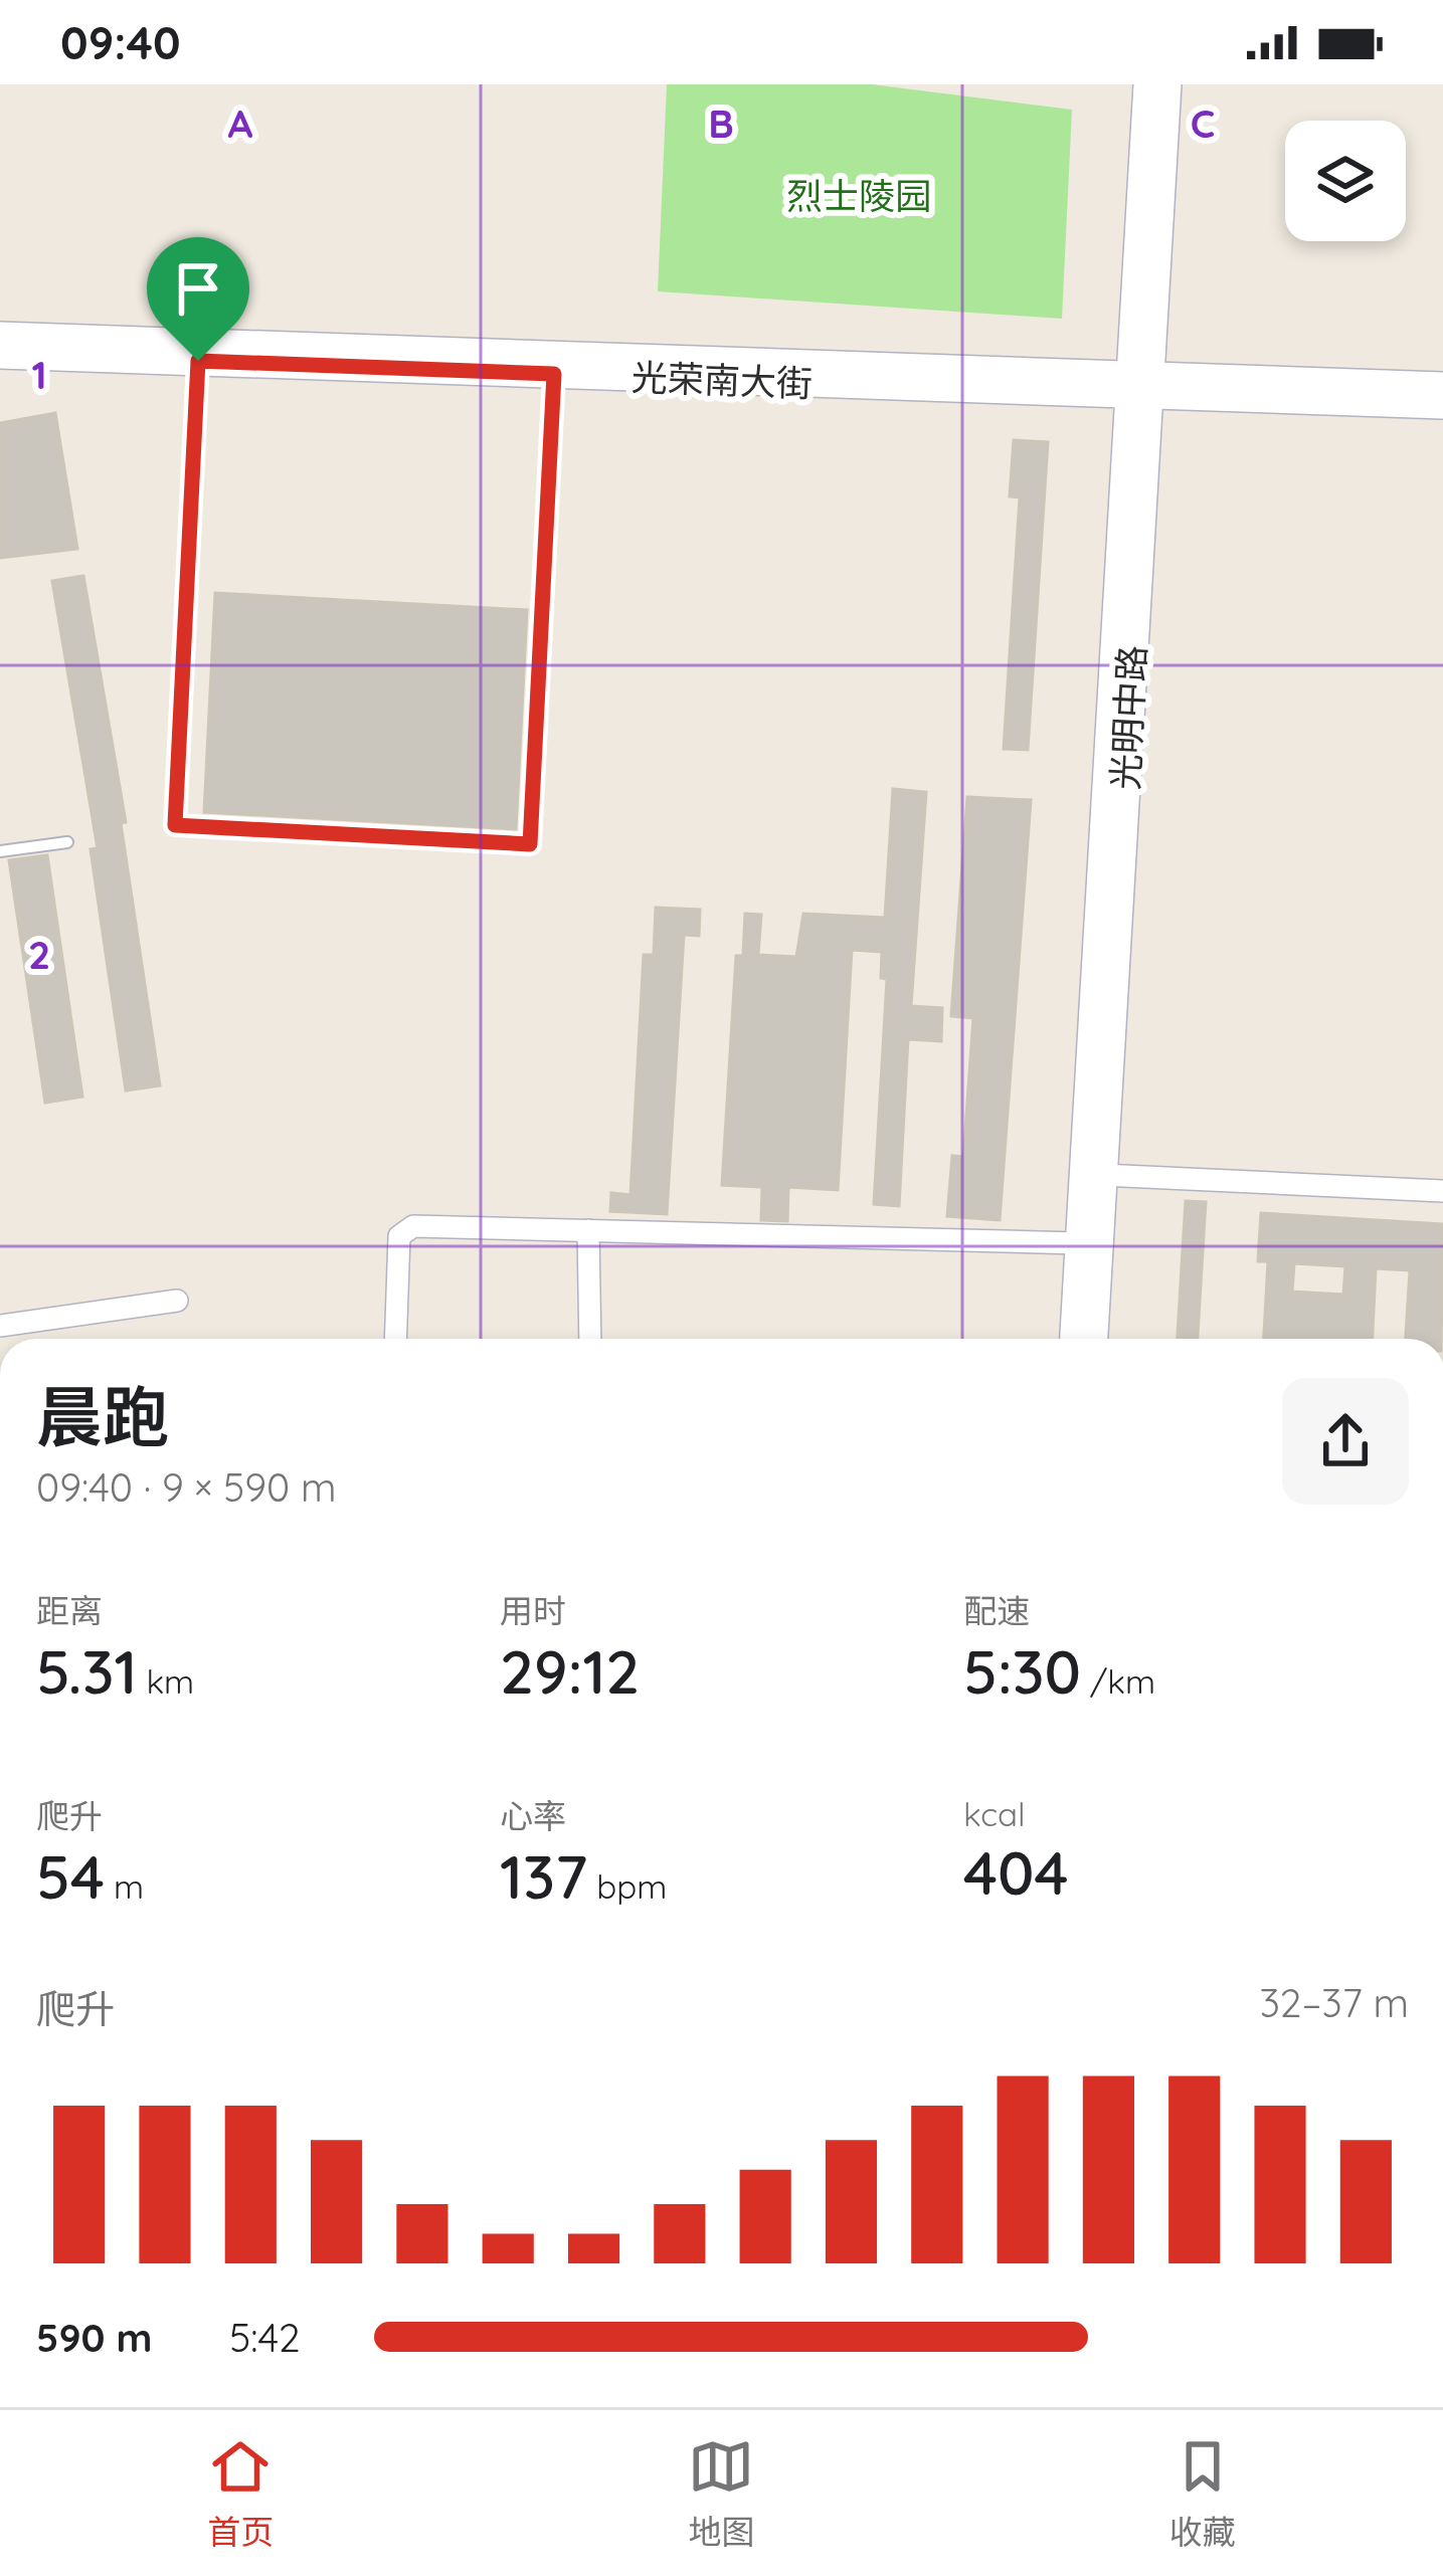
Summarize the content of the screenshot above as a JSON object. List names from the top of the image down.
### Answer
{
  "streets": {
    "street": ["光荣南大街", "光明中路"]
  },
  "crossings": [
    ["光荣南大街", "光明中路"]
  ],
  "parks": ["烈士陵园"],
  "page": {
    "status": "09:40",
    "heading": ["晨跑", "09:40 · 9 × 590 m"],
    "stats": [
      ["距离", "5.31 km"],
      ["用时", "29:12"],
      ["配速", "5:30 /km"],
      ["爬升", "54 m"],
      ["心率", "137 bpm"],
      ["kcal", "404"]
    ],
    "chart": ["爬升", "32–37 m"],
    "list": [
      {
        "name": "590 m",
        "note": "5:42"
      }
    ],
    "tabs": ["首页", "地图", "收藏"]
  },
  "grid": {
    "columns": ["A", "B", "C"],
    "rows": ["1", "2"]
  }
}
